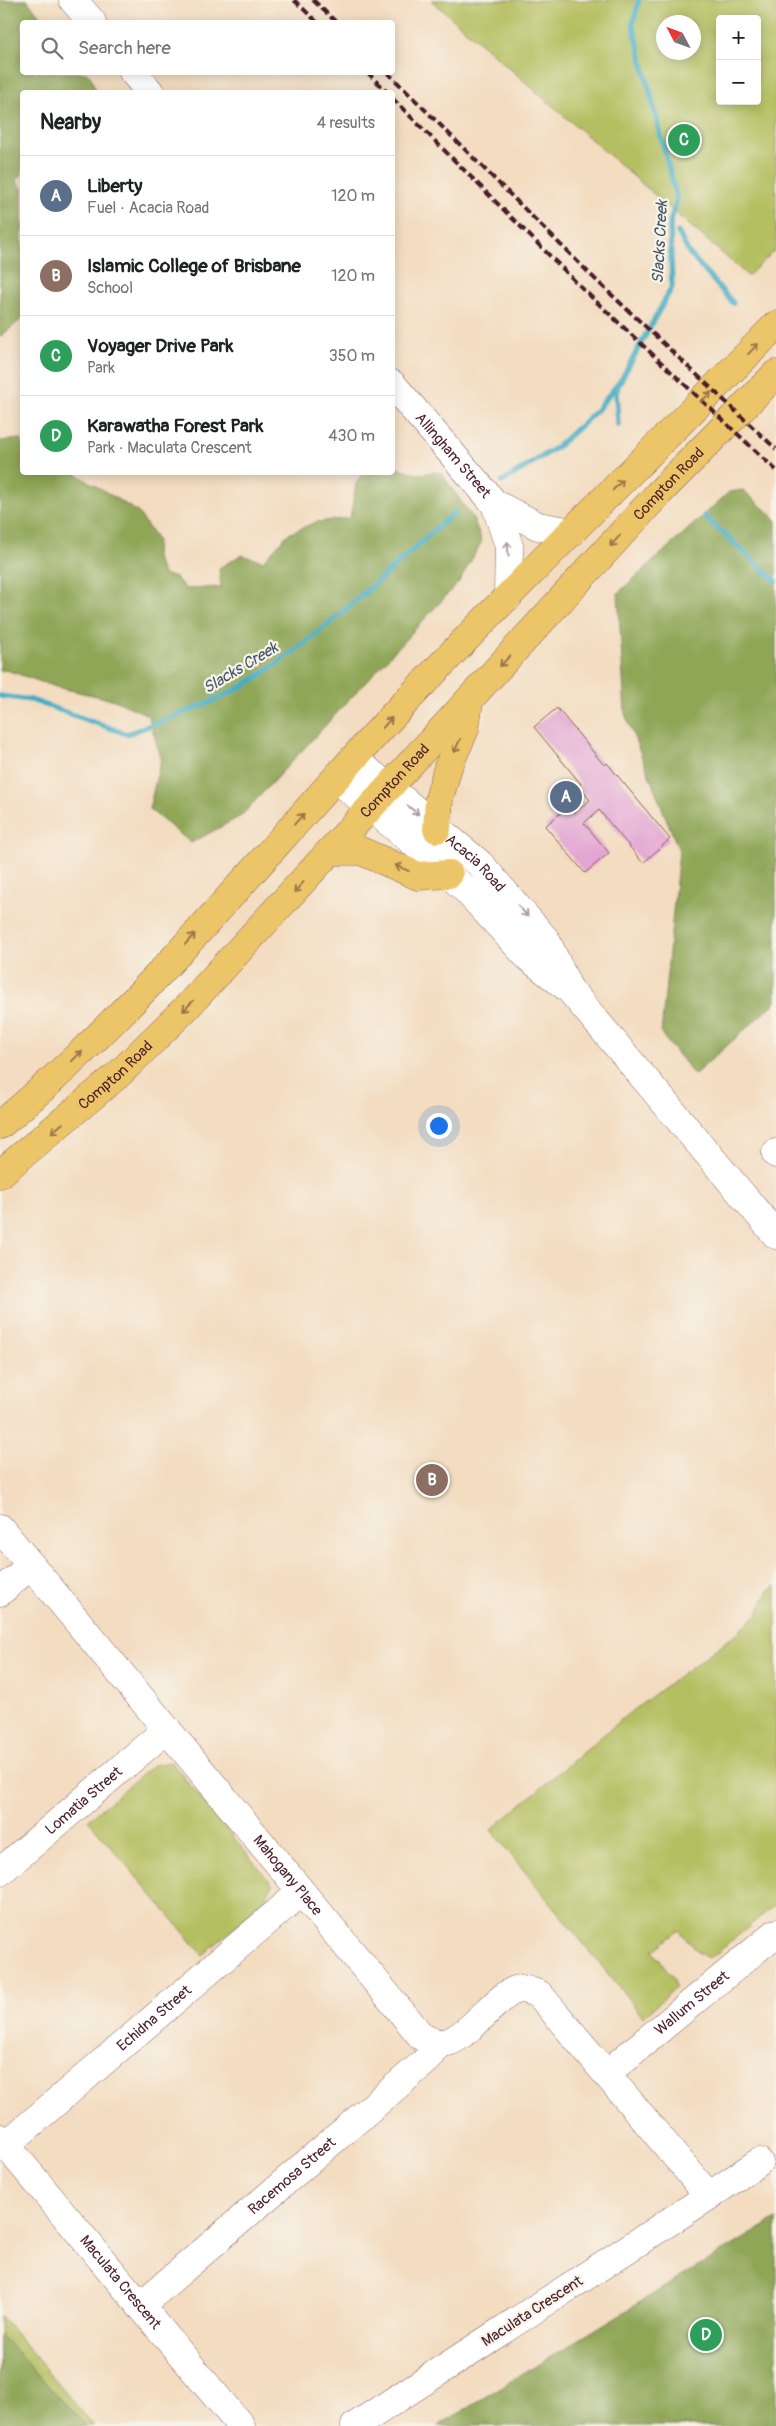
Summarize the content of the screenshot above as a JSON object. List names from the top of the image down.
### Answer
{
  "streets": {
    "main road": ["Compton Road"],
    "street": [
      "Allingham Street",
      "Acacia Road",
      "Lomatia Street",
      "Mahogany Place",
      "Wallum Street",
      "Echidna Street",
      "Racemosa Street",
      "Maculata Crescent"
    ]
  },
  "crossings": [
    ["Compton Road", "Acacia Road"],
    ["Lomatia Street", "Mahogany Place"],
    ["Mahogany Place", "Echidna Street"],
    ["Mahogany Place", "Racemosa Street"],
    ["Echidna Street", "Maculata Crescent"],
    ["Racemosa Street", "Maculata Crescent"]
  ],
  "water": ["Slacks Creek"],
  "north": "top left",
  "page": {
    "map_buttons": ["+", "−"],
    "search": "Search here",
    "heading": ["Nearby", "4 results"],
    "pins": [
      "C",
      "A",
      "B",
      "D"
    ],
    "list": [
      {
        "mark": "A",
        "name": "Liberty",
        "note": "Fuel · Acacia Road",
        "value": "120 m"
      },
      {
        "mark": "B",
        "name": "Islamic College of Brisbane",
        "note": "School",
        "value": "120 m"
      },
      {
        "mark": "C",
        "name": "Voyager Drive Park",
        "note": "Park",
        "value": "350 m"
      },
      {
        "mark": "D",
        "name": "Karawatha Forest Park",
        "note": "Park · Maculata Crescent",
        "value": "430 m"
      }
    ]
  }
}
